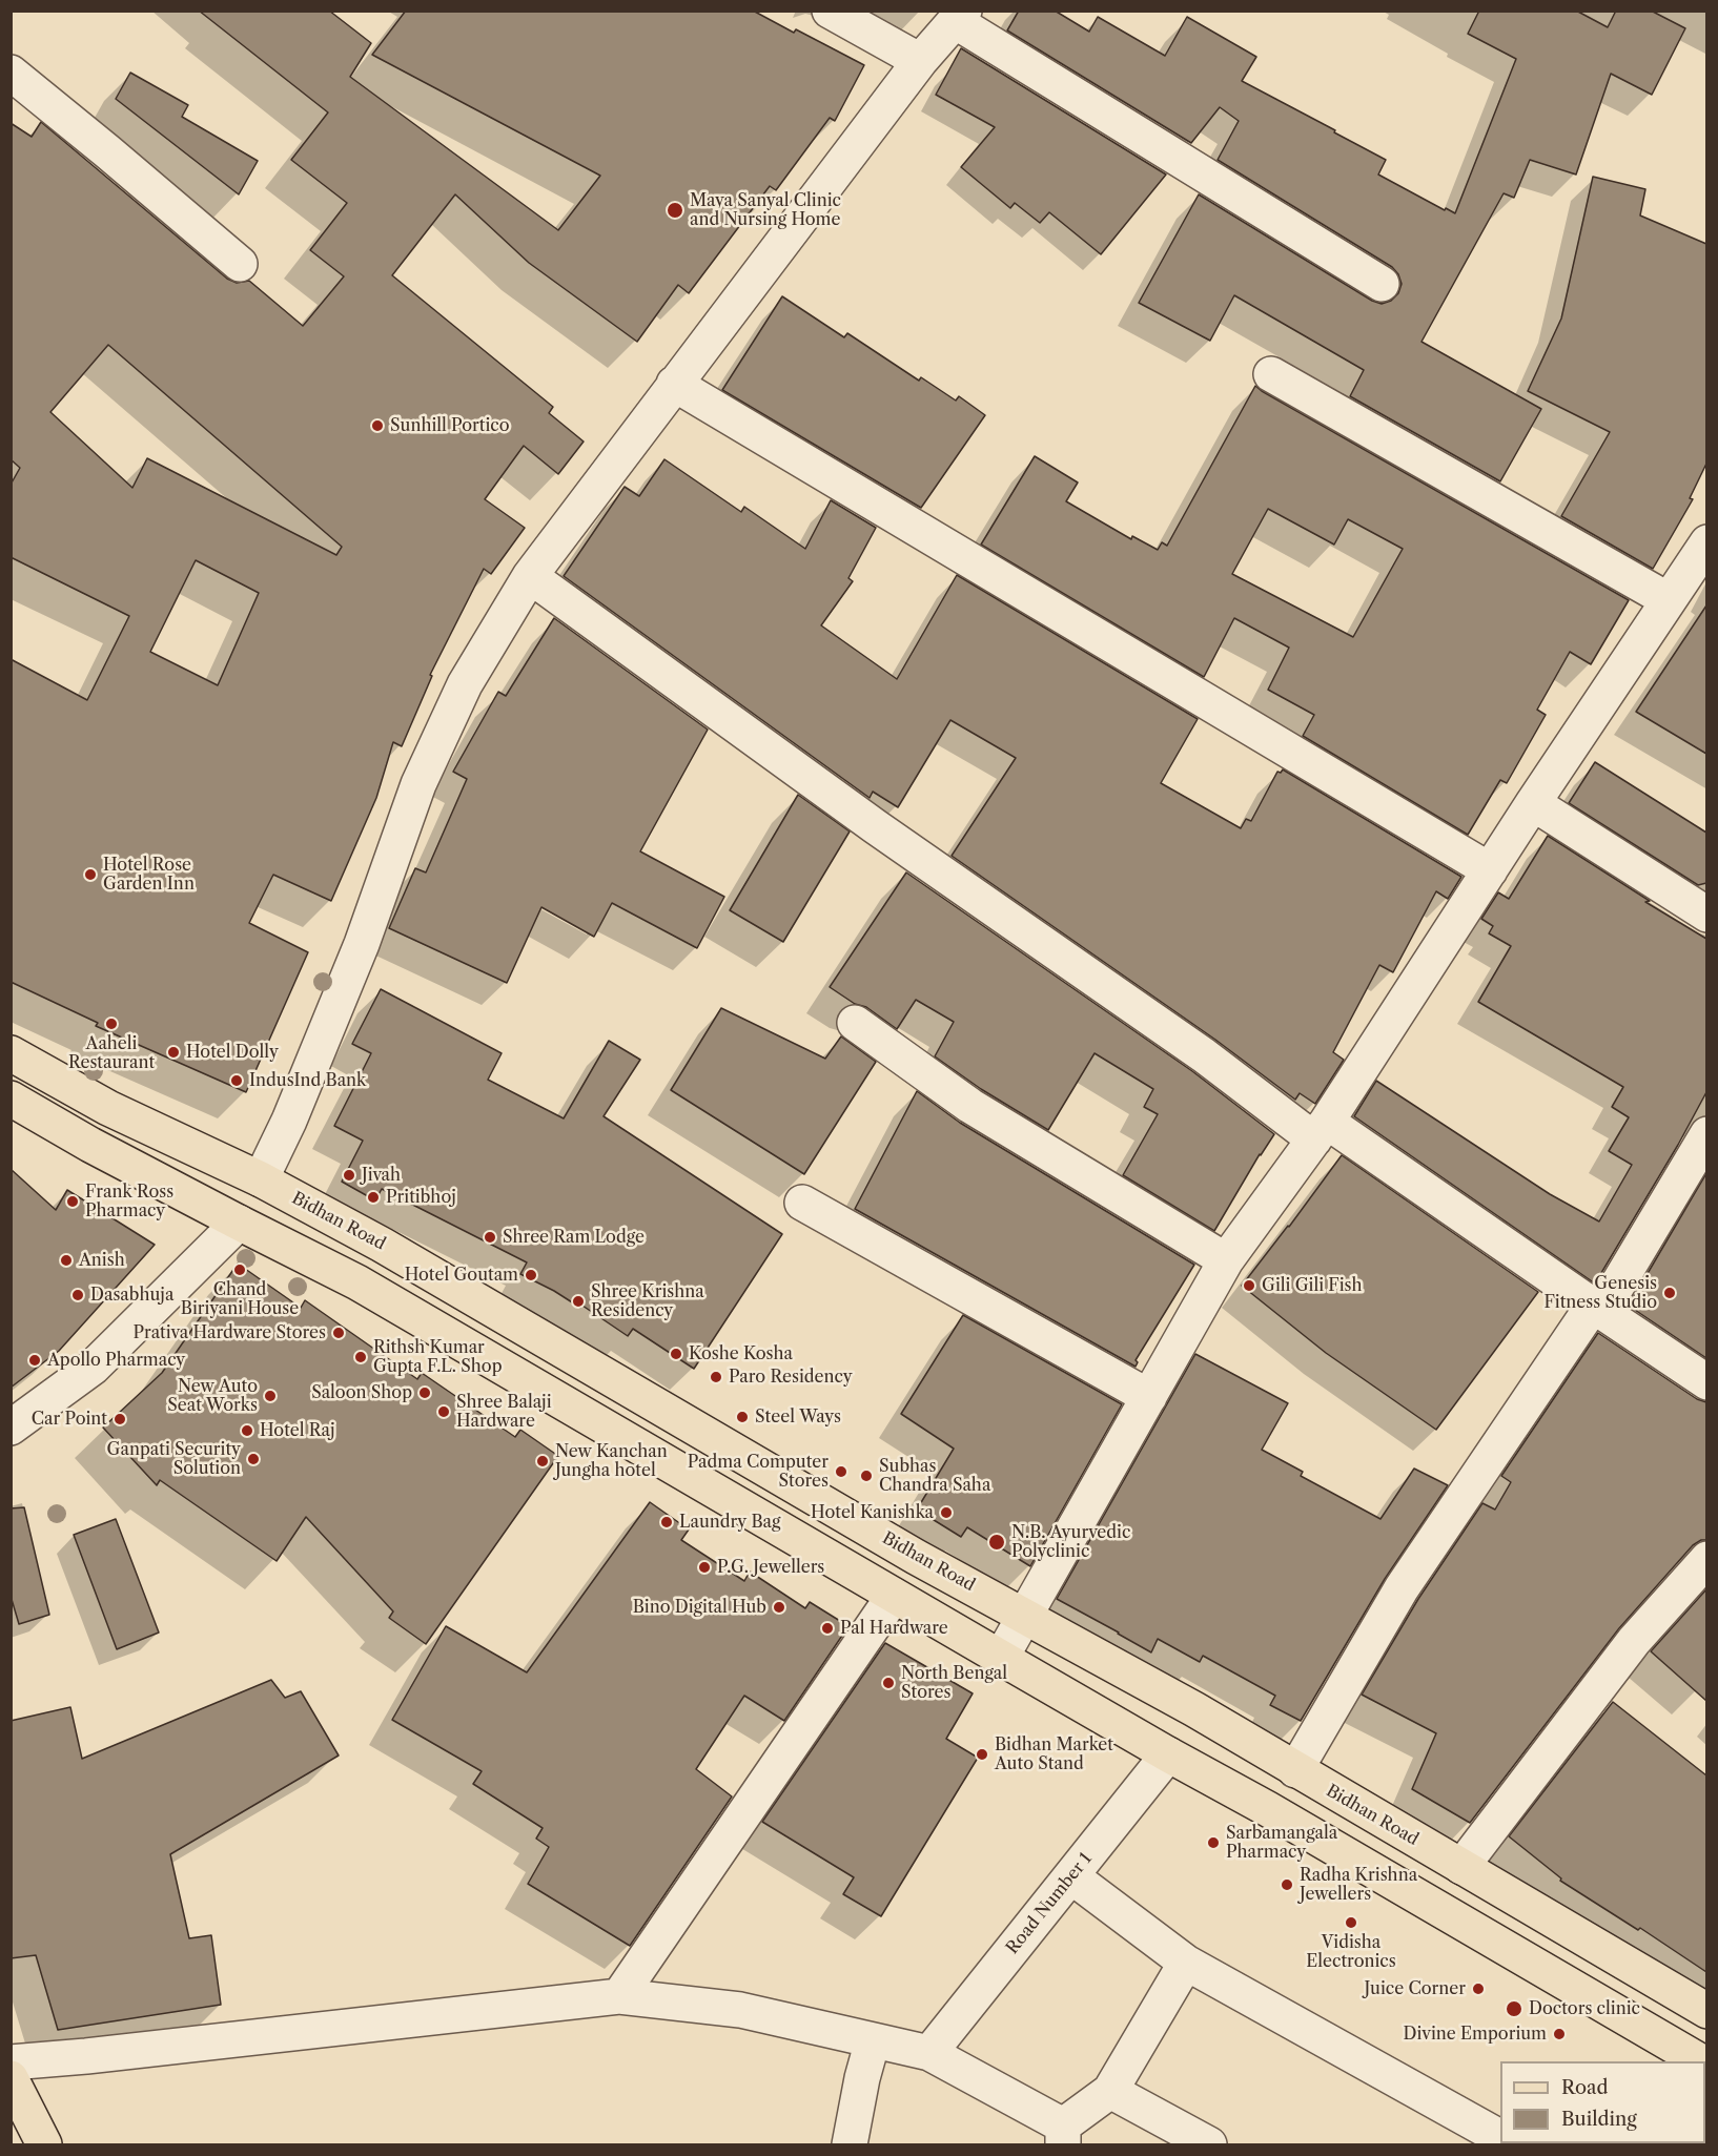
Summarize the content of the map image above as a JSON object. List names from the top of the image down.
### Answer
{
  "streets": {
    "main road": ["Bidhan Road"],
    "street": ["Road Number 1"]
  },
  "places": [
    "Maya Sanyal Clinic and Nursing Home",
    "Sunhill Portico",
    "Hotel Rose Garden Inn",
    "Aaheli Restaurant",
    "Hotel Dolly",
    "IndusInd Bank",
    "Jivah",
    "Pritibhoj",
    "Frank Ross Pharmacy",
    "Shree Ram Lodge",
    "Anish",
    "Chand Biriyani House",
    "Hotel Goutam",
    "Gili Gili Fish",
    "Genesis Fitness Studio",
    "Dasabhuja",
    "Shree Krishna Residency",
    "Prativa Hardware Stores",
    "Koshe Kosha",
    "Rithsh Kumar Gupta F.L. Shop",
    "Apollo Pharmacy",
    "Paro Residency",
    "Saloon Shop",
    "New Auto Seat Works",
    "Shree Balaji Hardware",
    "Steel Ways",
    "Car Point",
    "Hotel Raj",
    "Ganpati Security Solution",
    "New Kanchan Jungha hotel",
    "Padma Computer Stores",
    "Subhas Chandra Saha",
    "Hotel Kanishka",
    "Laundry Bag",
    "N.B. Ayurvedic Polyclinic",
    "P.G. Jewellers",
    "Bino Digital Hub",
    "Pal Hardware",
    "North Bengal Stores",
    "Bidhan Market Auto Stand",
    "Sarbamangala Pharmacy",
    "Radha Krishna Jewellers",
    "Vidisha Electronics",
    "Juice Corner",
    "Doctors clinic",
    "Divine Emporium"
  ],
  "legend": ["Road", "Building"]
}
